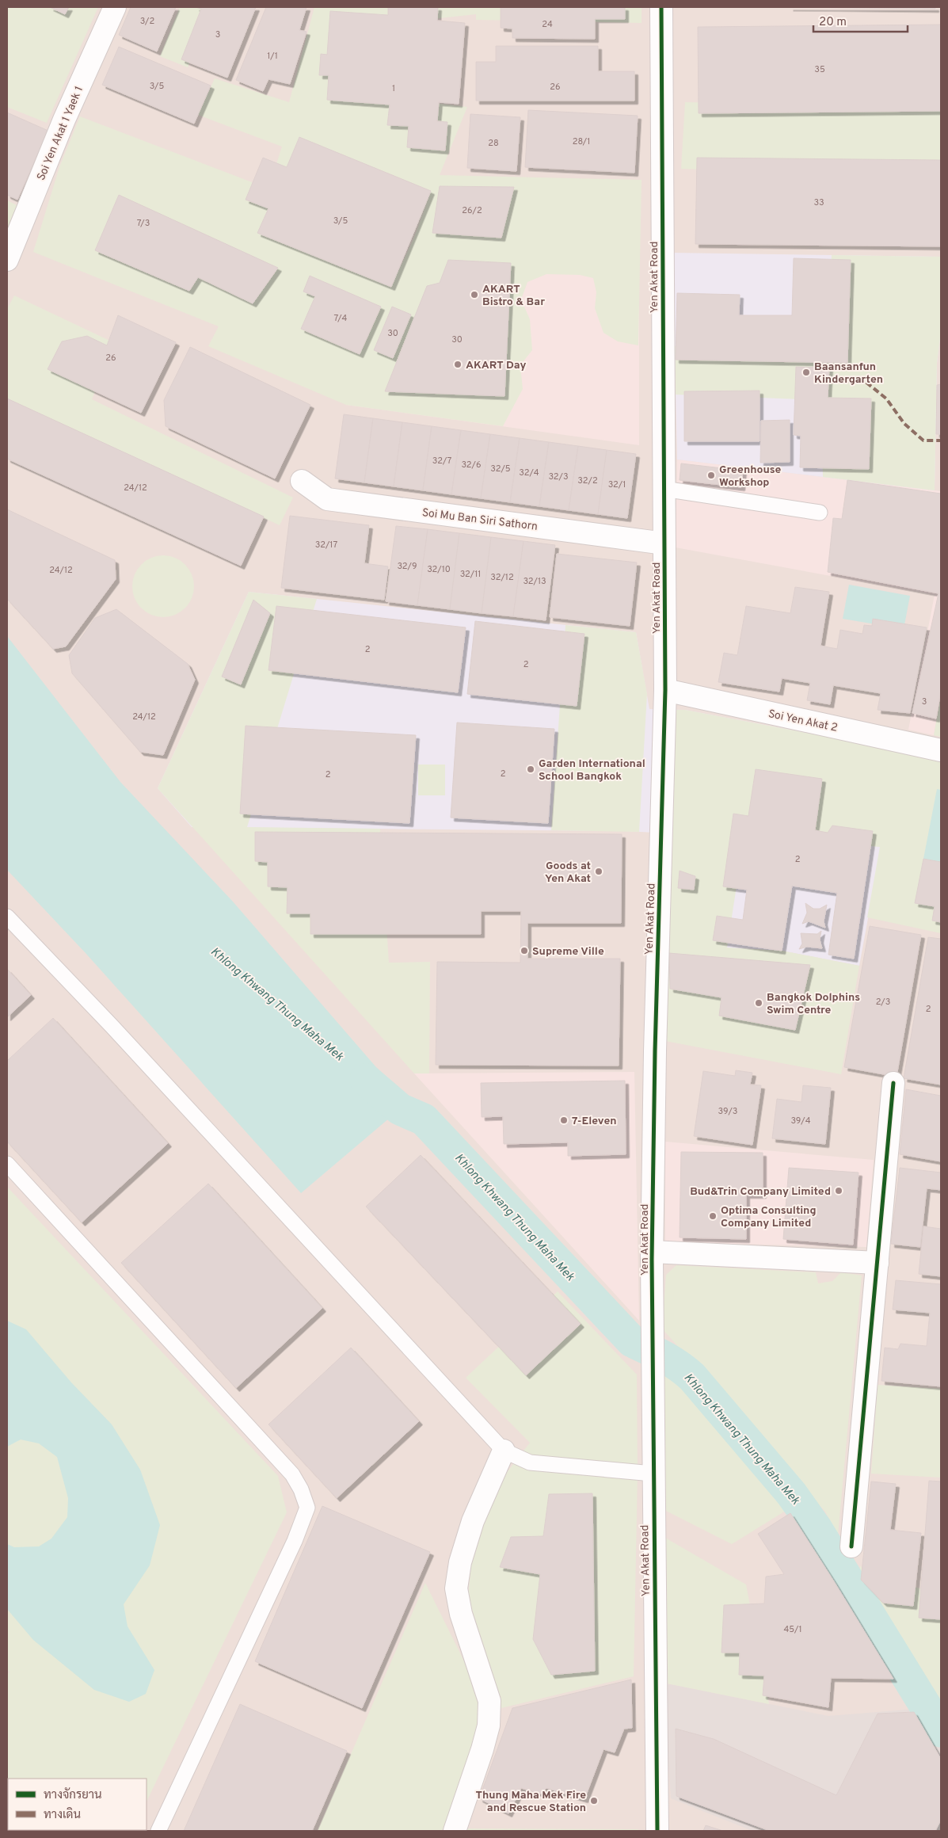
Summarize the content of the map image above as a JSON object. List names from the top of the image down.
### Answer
{
  "streets": {
    "street": [
      "Soi Yen Akat 1 Yaek 1",
      "Yen Akat Road",
      "Soi Mu Ban Siri Sathorn",
      "Soi Yen Akat 2"
    ]
  },
  "crossings": [
    ["Yen Akat Road", "Soi Mu Ban Siri Sathorn"],
    ["Yen Akat Road", "Soi Yen Akat 2"]
  ],
  "water": ["Khlong Khwang Thung Maha Mek"],
  "places": [
    "AKART Bistro & Bar",
    "AKART Day",
    "Baansanfun Kindergarten",
    "Greenhouse Workshop",
    "Garden International School Bangkok",
    "Goods at Yen Akat",
    "Supreme Ville",
    "Bangkok Dolphins Swim Centre",
    "7-Eleven",
    "Bud&Trin Company Limited",
    "Optima Consulting Company Limited",
    "Thung Maha Mek Fire and Rescue Station"
  ],
  "house_numbers": [
    "3/2",
    "24",
    "3",
    "1/1",
    "35",
    "3/5",
    "26",
    "1",
    "28/1",
    "28",
    "33",
    "26/2",
    "3/5",
    "7/3",
    "7/4",
    "30",
    "30",
    "26",
    "32/7",
    "32/6",
    "32/5",
    "32/4",
    "32/3",
    "32/2",
    "32/1",
    "24/12",
    "32/17",
    "32/9",
    "32/10",
    "24/12",
    "32/11",
    "32/12",
    "32/13",
    "2",
    "2",
    "3",
    "24/12",
    "2",
    "2",
    "2",
    "2/3",
    "2",
    "39/3",
    "39/4",
    "45/1"
  ],
  "legend": ["ทางจักรยาน", "ทางเดิน"],
  "scale_bar": "20 m"
}
